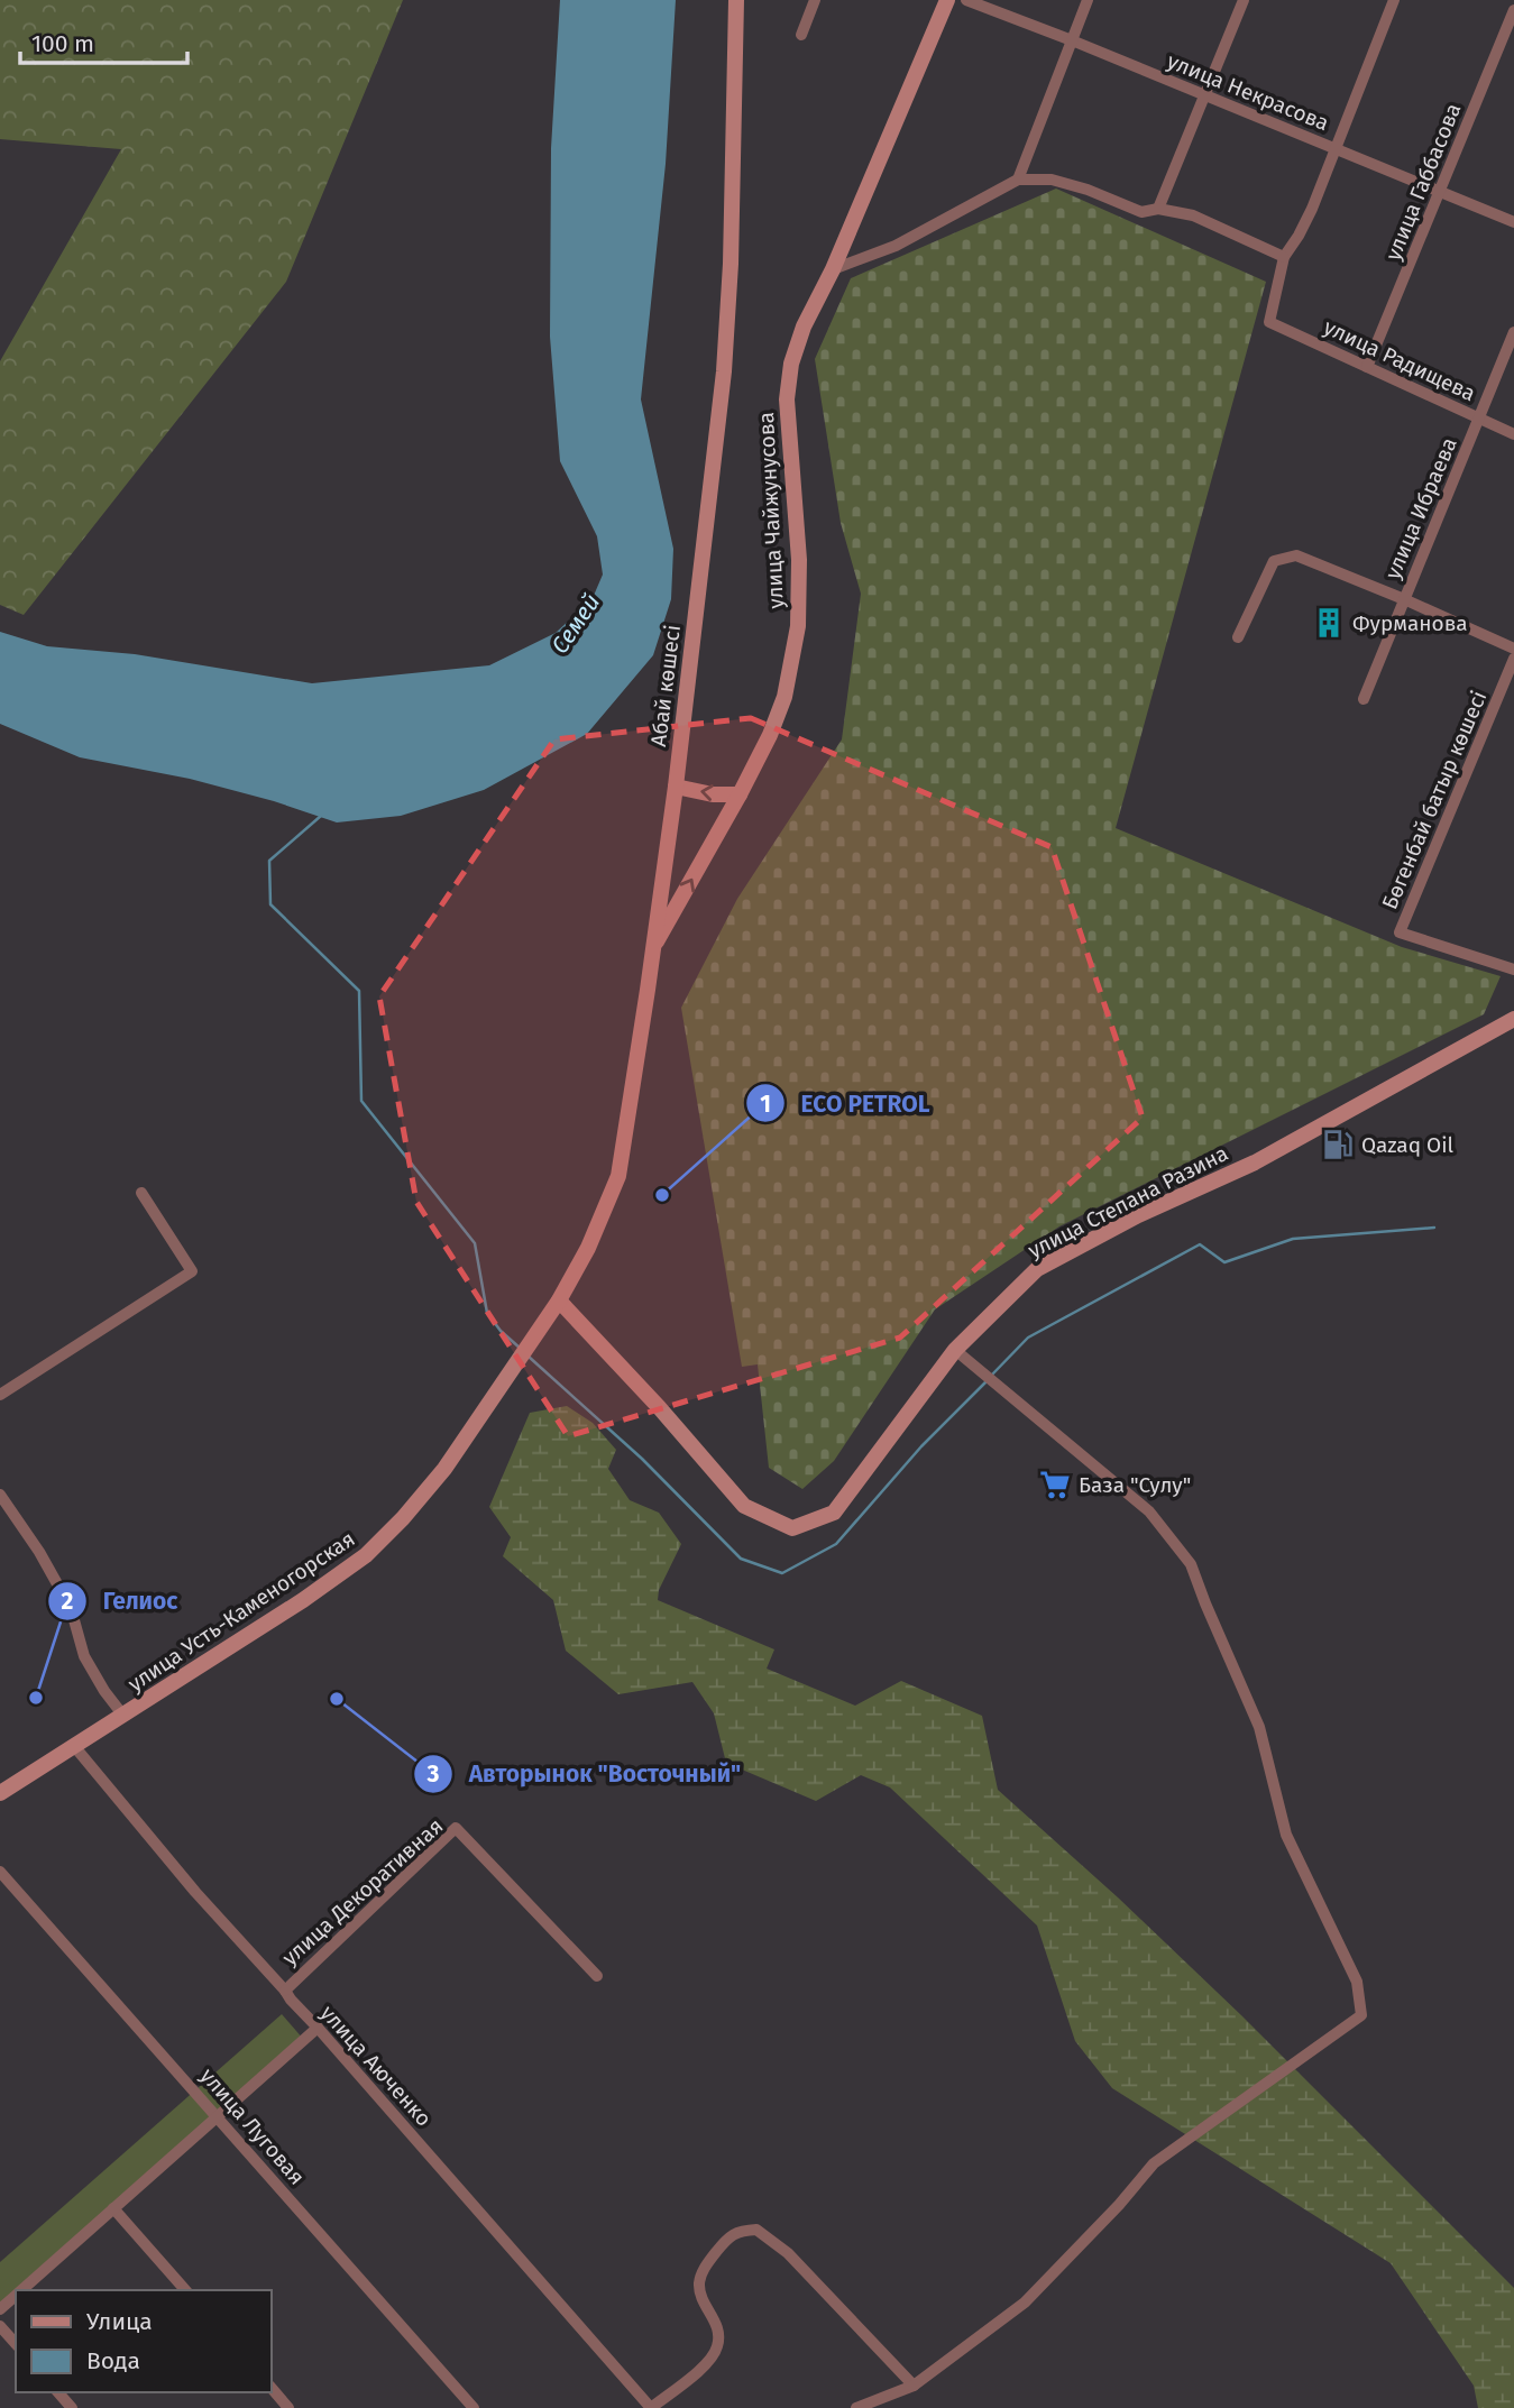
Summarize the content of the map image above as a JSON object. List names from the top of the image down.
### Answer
{
  "streets": {
    "main road": [
      "улица Чайжунусова",
      "Абай көшесі",
      "улица Степана Разина",
      "улица Усть-Каменогорская"
    ],
    "street": [
      "улица Некрасова",
      "улица Габбасова",
      "улица Радищева",
      "улица Ибраева",
      "Бөгенбай батыр көшесі",
      "улица Декоративная",
      "улица Аюченко",
      "улица Луговая"
    ]
  },
  "crossings": [
    ["улица Некрасова", "улица Габбасова"],
    ["улица Габбасова", "улица Радищева"],
    ["улица Радищева", "улица Ибраева"],
    ["улица Чайжунусова", "Абай көшесі"],
    ["Абай көшесі", "улица Степана Разина"],
    ["Абай көшесі", "улица Усть-Каменогорская"],
    ["улица Усть-Каменогорская", "улица Аюченко"],
    ["улица Декоративная", "улица Аюченко"]
  ],
  "water": ["Семей"],
  "places": {
    "building": ["Фурманова"],
    "fuel station": ["Qazaq Oil"],
    "other": ["ECO PETROL", "Гелиос", "Авторынок \"Восточный\""],
    "supermarket": ["База \"Сулу\""]
  },
  "legend": ["Улица", "Вода"],
  "scale_bar": "100 m"
}
